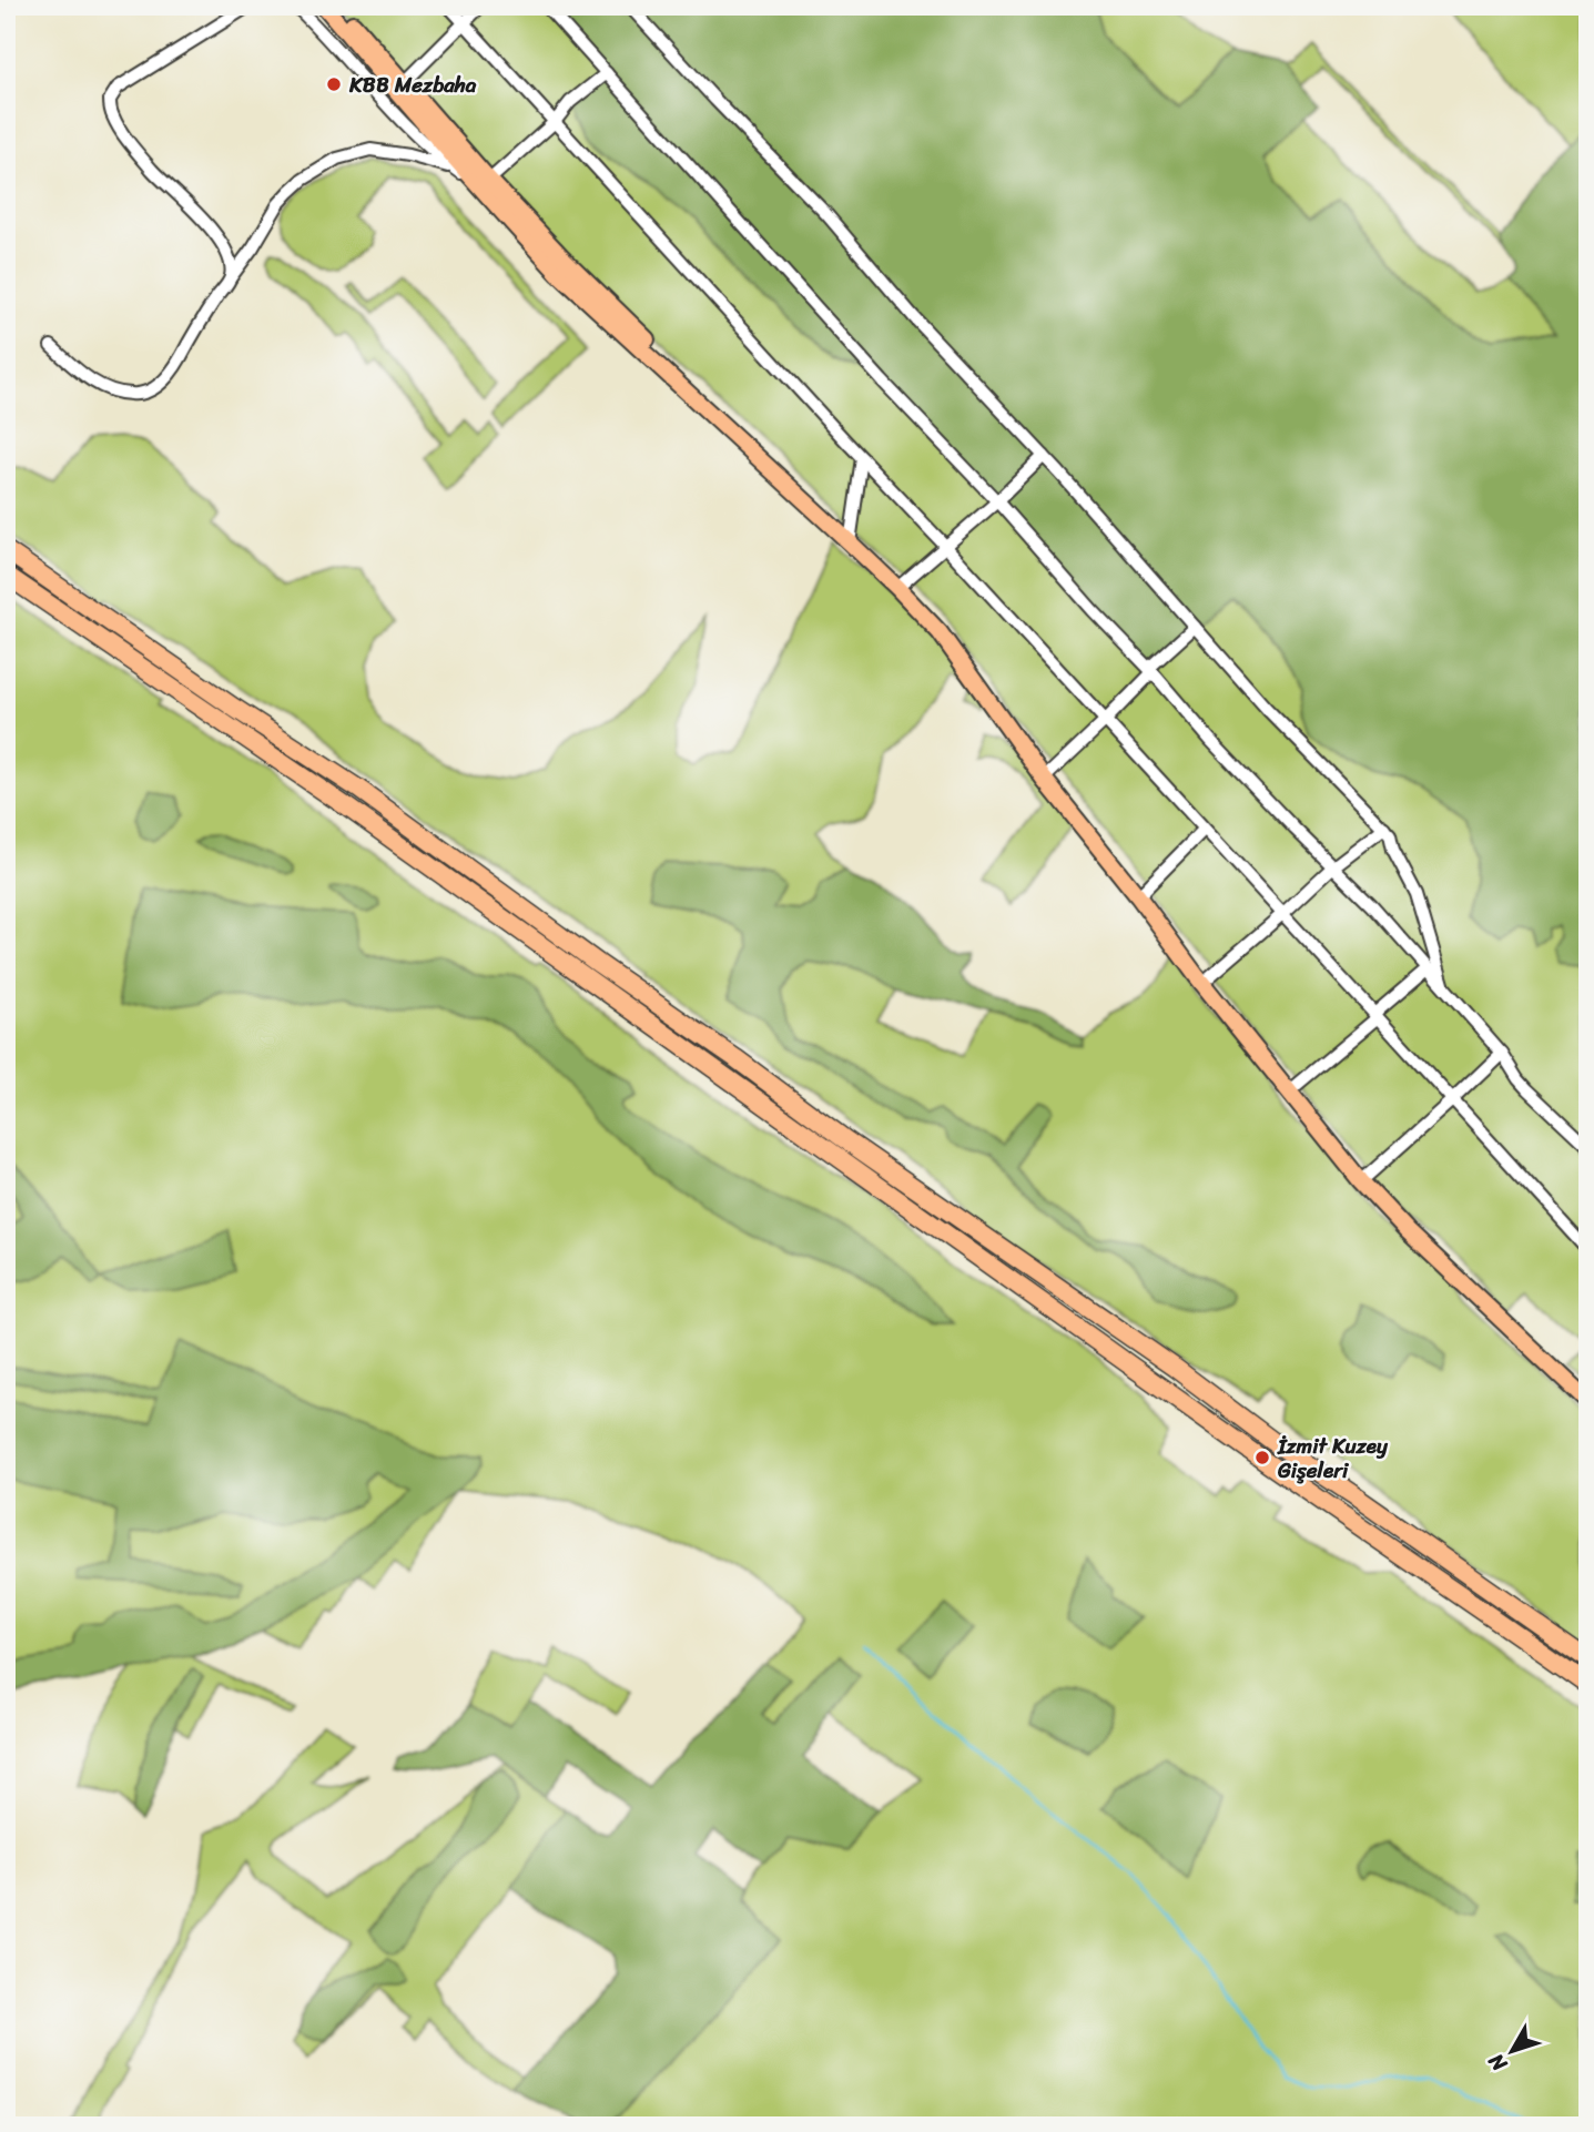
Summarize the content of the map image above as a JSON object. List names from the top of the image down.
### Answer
{
  "places": ["KBB Mezbaha", "İzmit Kuzey Gişeleri"],
  "north": "bottom left"
}
